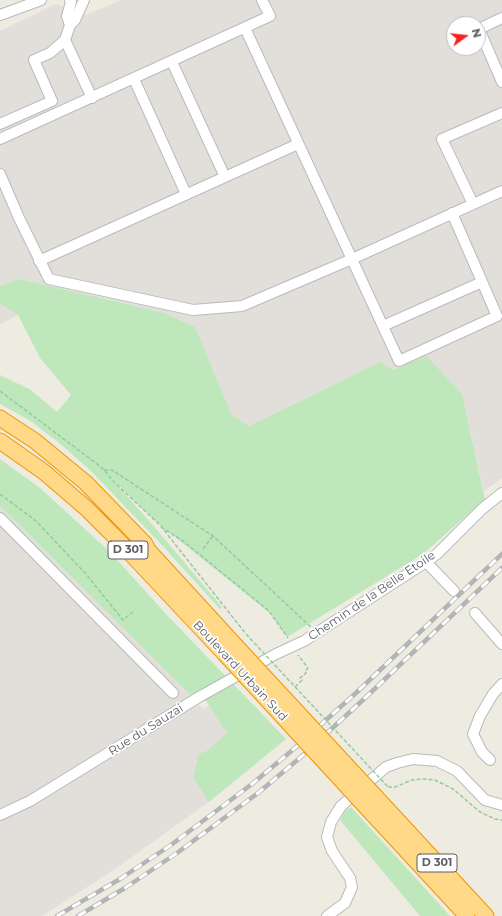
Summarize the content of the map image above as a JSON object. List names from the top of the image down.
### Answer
{
  "streets": {
    "highway": ["D 301", "Boulevard Urbain Sud"],
    "street": ["Chemin de la Belle Etoile", "Rue du Sauzai"]
  },
  "crossings": [
    ["D 301", "Boulevard Urbain Sud"],
    ["Chemin de la Belle Etoile", "Rue du Sauzai"]
  ],
  "north": "right"
}
